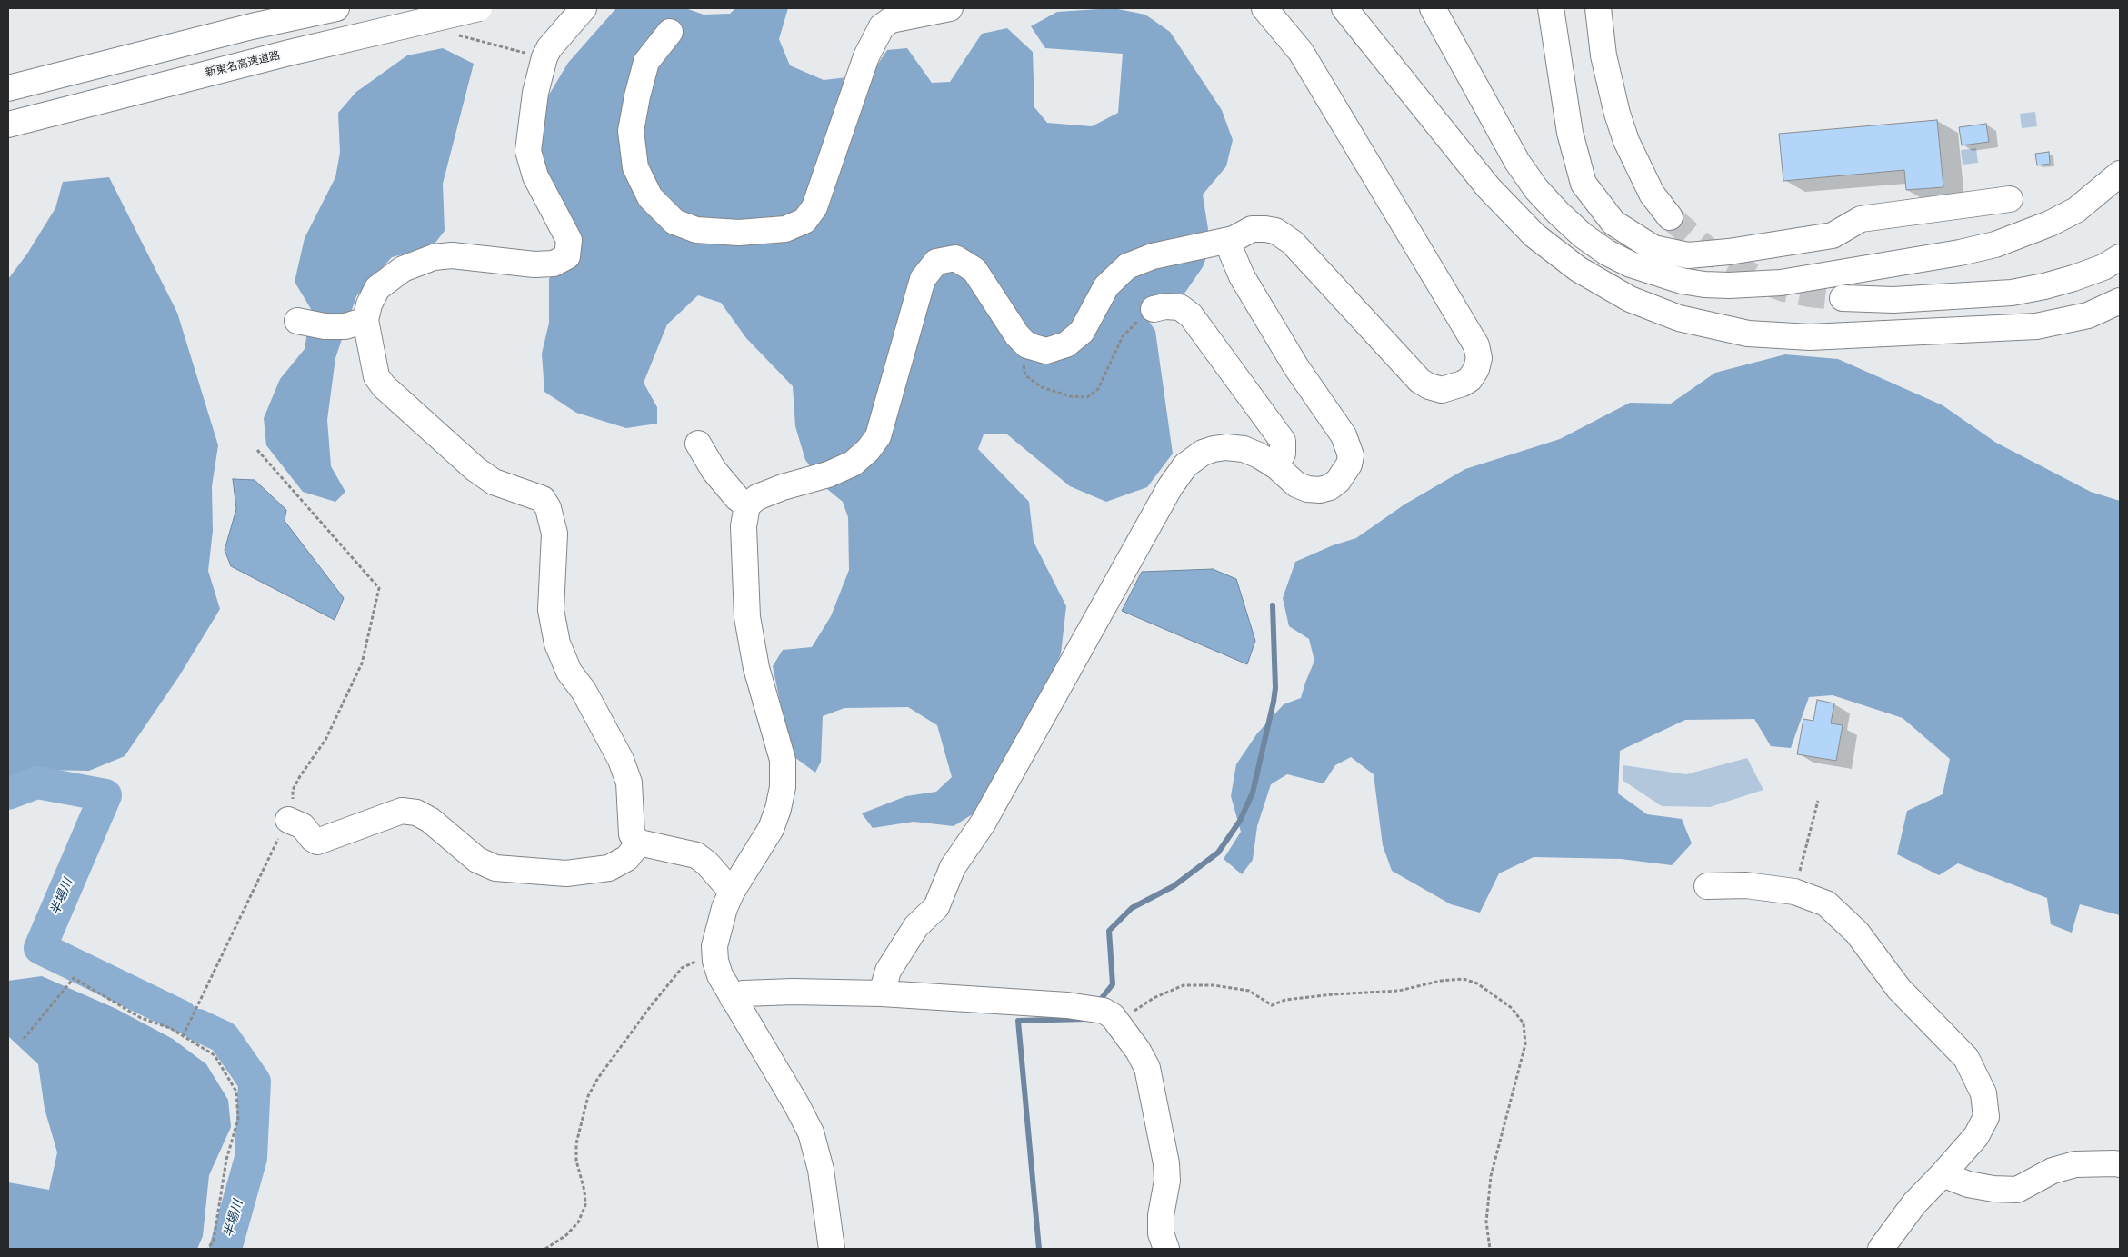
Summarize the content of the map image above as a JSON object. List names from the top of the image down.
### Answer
{
  "streets": {
    "main road": ["新東名高速道路"]
  },
  "water": ["半場川"]
}
